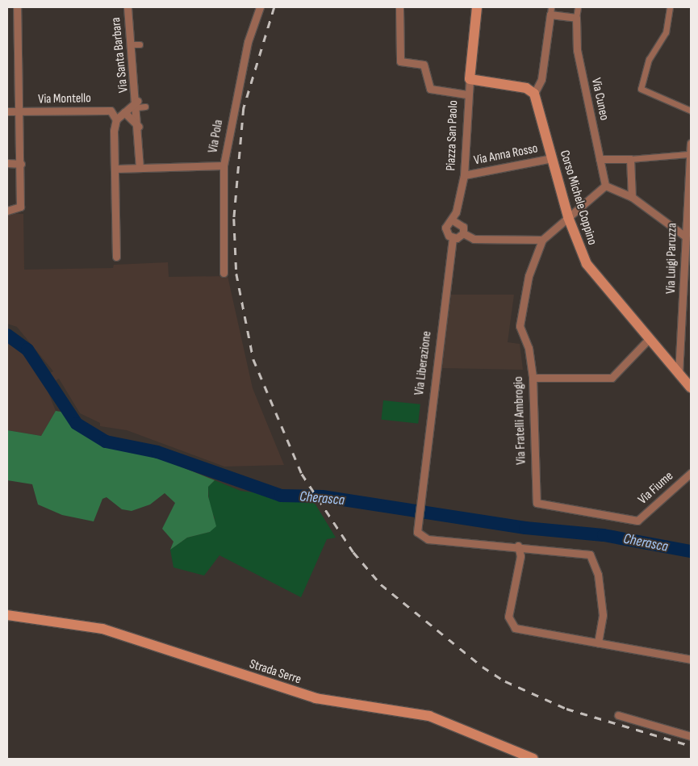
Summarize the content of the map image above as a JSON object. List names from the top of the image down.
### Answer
{
  "streets": {
    "main road": ["Corso Michele Coppino", "Strada Serre"],
    "street": [
      "Via Santa Barbara",
      "Via Montello",
      "Via Cuneo",
      "Piazza San Paolo",
      "Via Pola",
      "Via Anna Rosso",
      "Via Luigi Paruzza",
      "Via Liberazione",
      "Via Fratelli Ambrogio",
      "Via Fiume"
    ]
  },
  "crossings": [
    ["Via Santa Barbara", "Via Montello"],
    ["Piazza San Paolo", "Via Anna Rosso"],
    ["Piazza San Paolo", "Via Liberazione"],
    ["Via Anna Rosso", "Corso Michele Coppino"],
    ["Corso Michele Coppino", "Via Luigi Paruzza"],
    ["Via Fratelli Ambrogio", "Via Fiume"]
  ],
  "water": ["Cherasca"]
}
